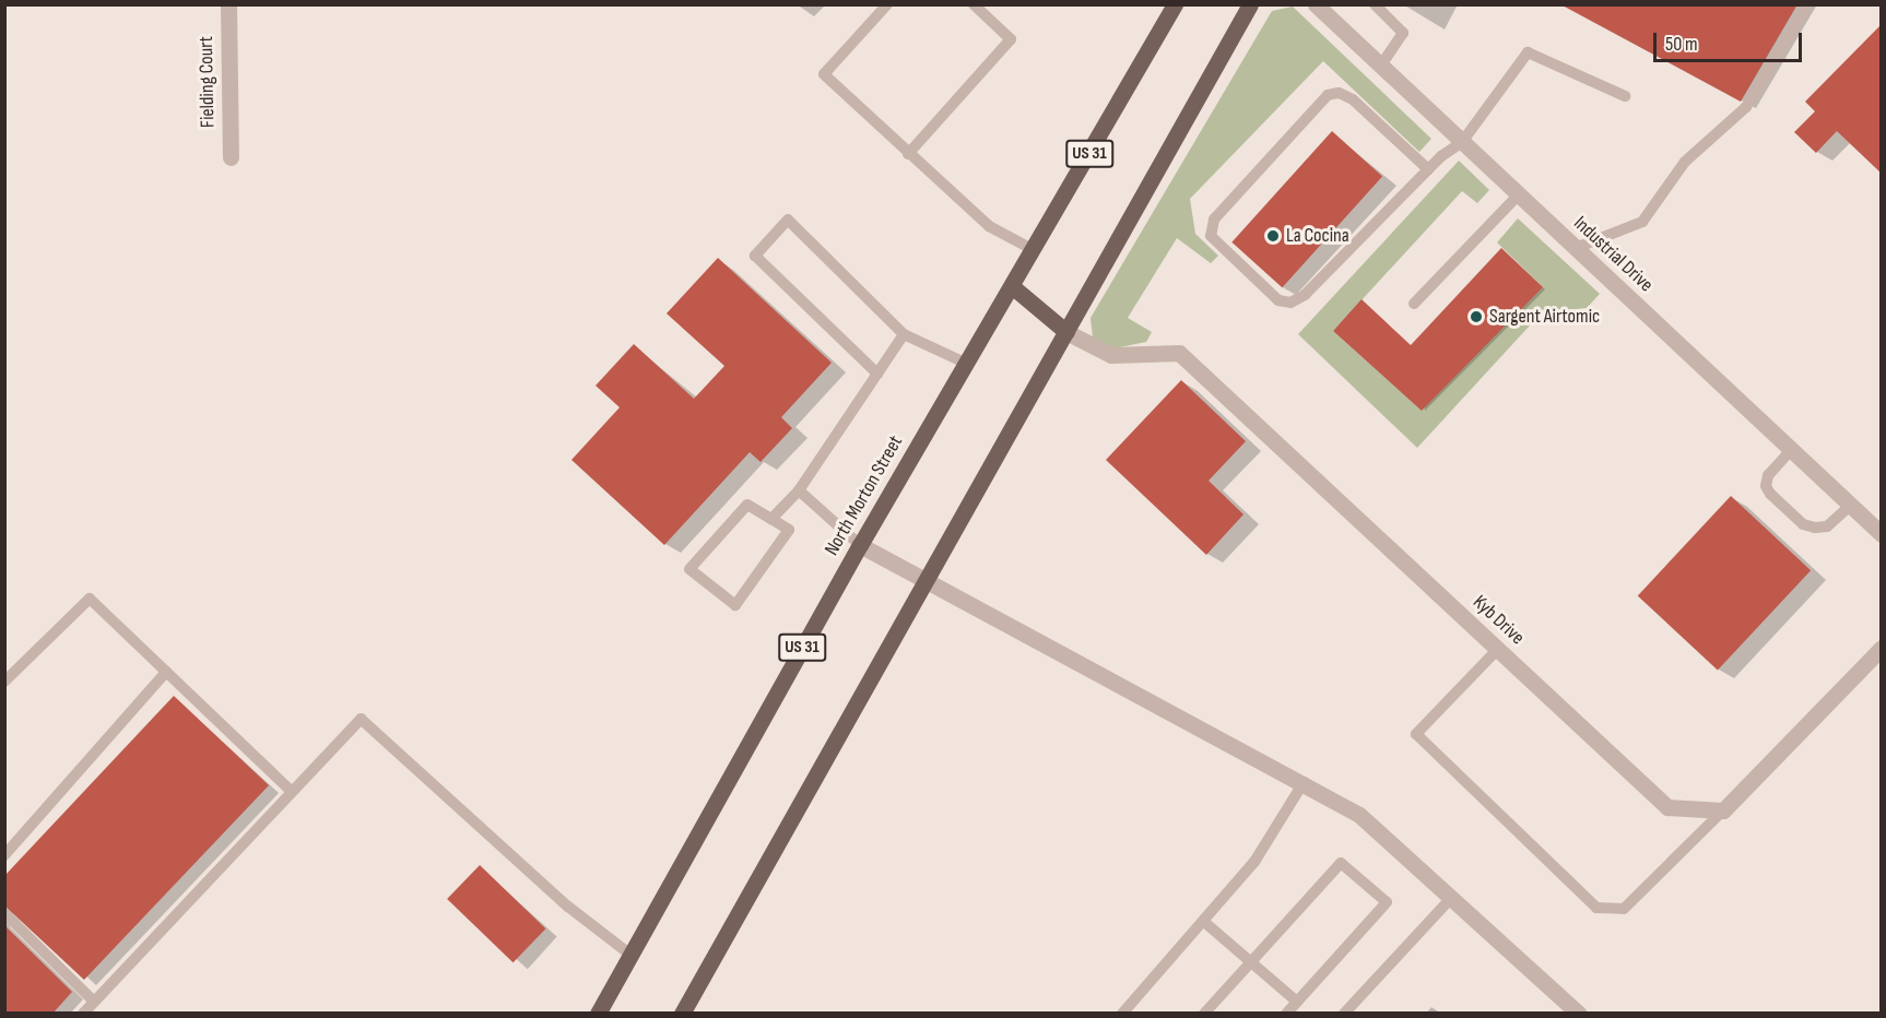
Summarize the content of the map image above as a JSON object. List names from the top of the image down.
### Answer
{
  "streets": {
    "main road": ["US 31", "North Morton Street"],
    "street": ["Fielding Court", "Industrial Drive", "Kyb Drive"]
  },
  "places": ["La Cocina", "Sargent Airtomic"],
  "scale_bar": "50 m"
}
